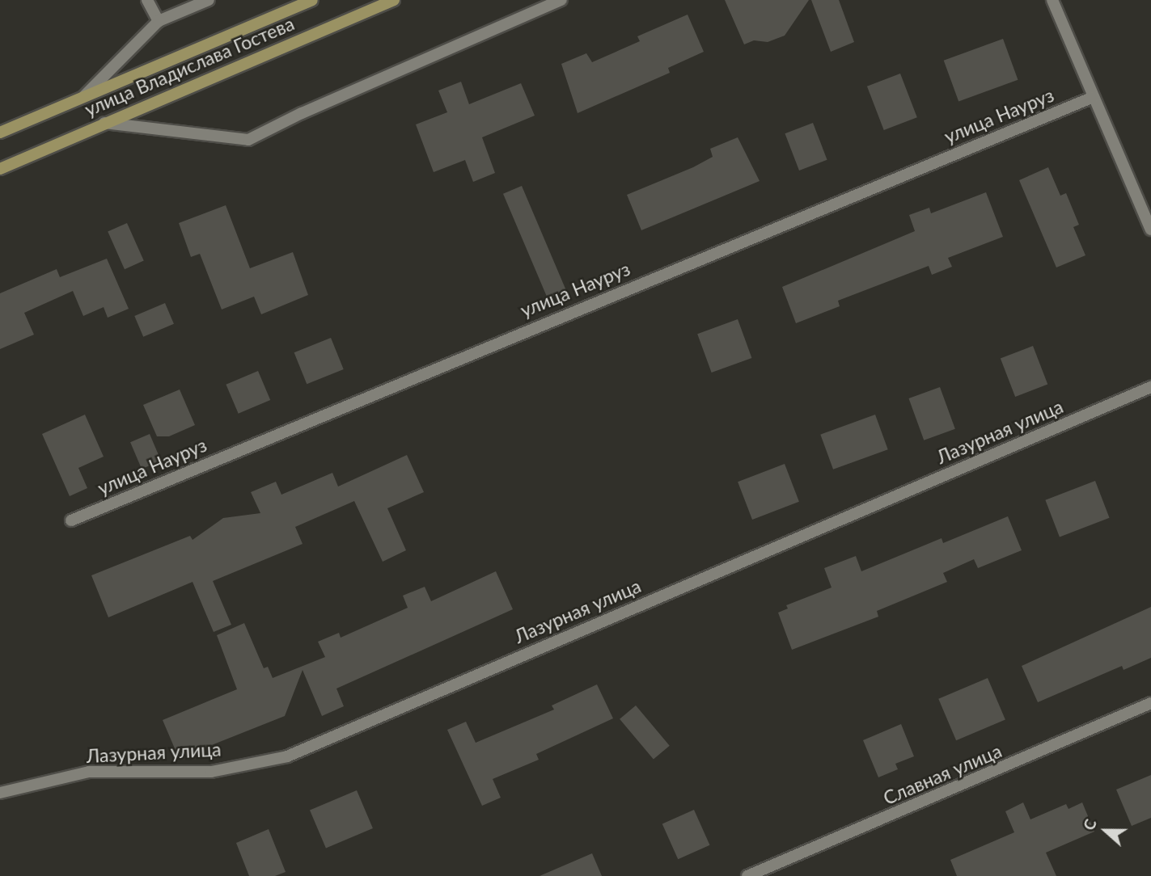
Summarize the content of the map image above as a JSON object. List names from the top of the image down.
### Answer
{
  "streets": {
    "main road": ["улица Владислава Гостева"],
    "street": ["улица Науруз", "Лазурная улица", "Славная улица"]
  },
  "north": "left"
}
